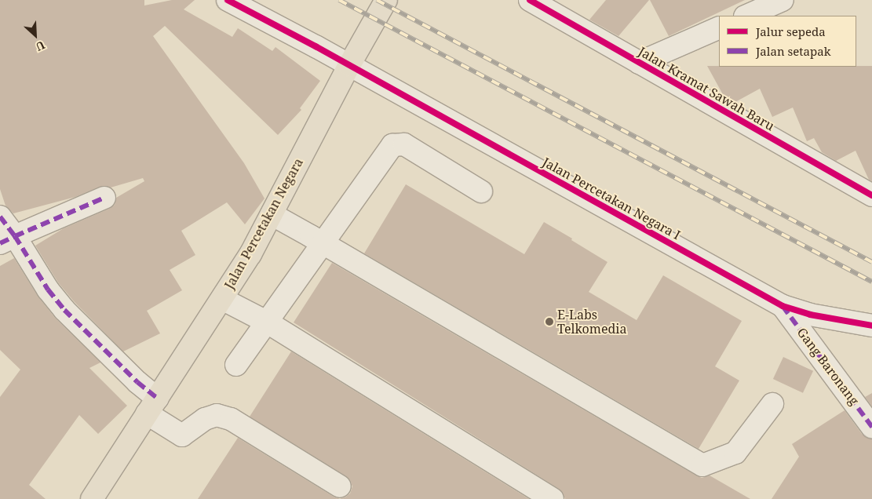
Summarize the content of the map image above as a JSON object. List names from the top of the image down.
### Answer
{
  "streets": {
    "main road": ["Jalan Percetakan Negara"],
    "street": ["Jalan Kramat Sawah Baru", "Jalan Percetakan Negara I", "Gang Baronang"]
  },
  "crossings": [
    ["Jalan Percetakan Negara I", "Jalan Percetakan Negara"],
    ["Jalan Percetakan Negara I", "Gang Baronang"]
  ],
  "places": ["E-Labs Telkomedia"],
  "legend": ["Jalur sepeda", "Jalan setapak"],
  "north": "bottom right"
}
